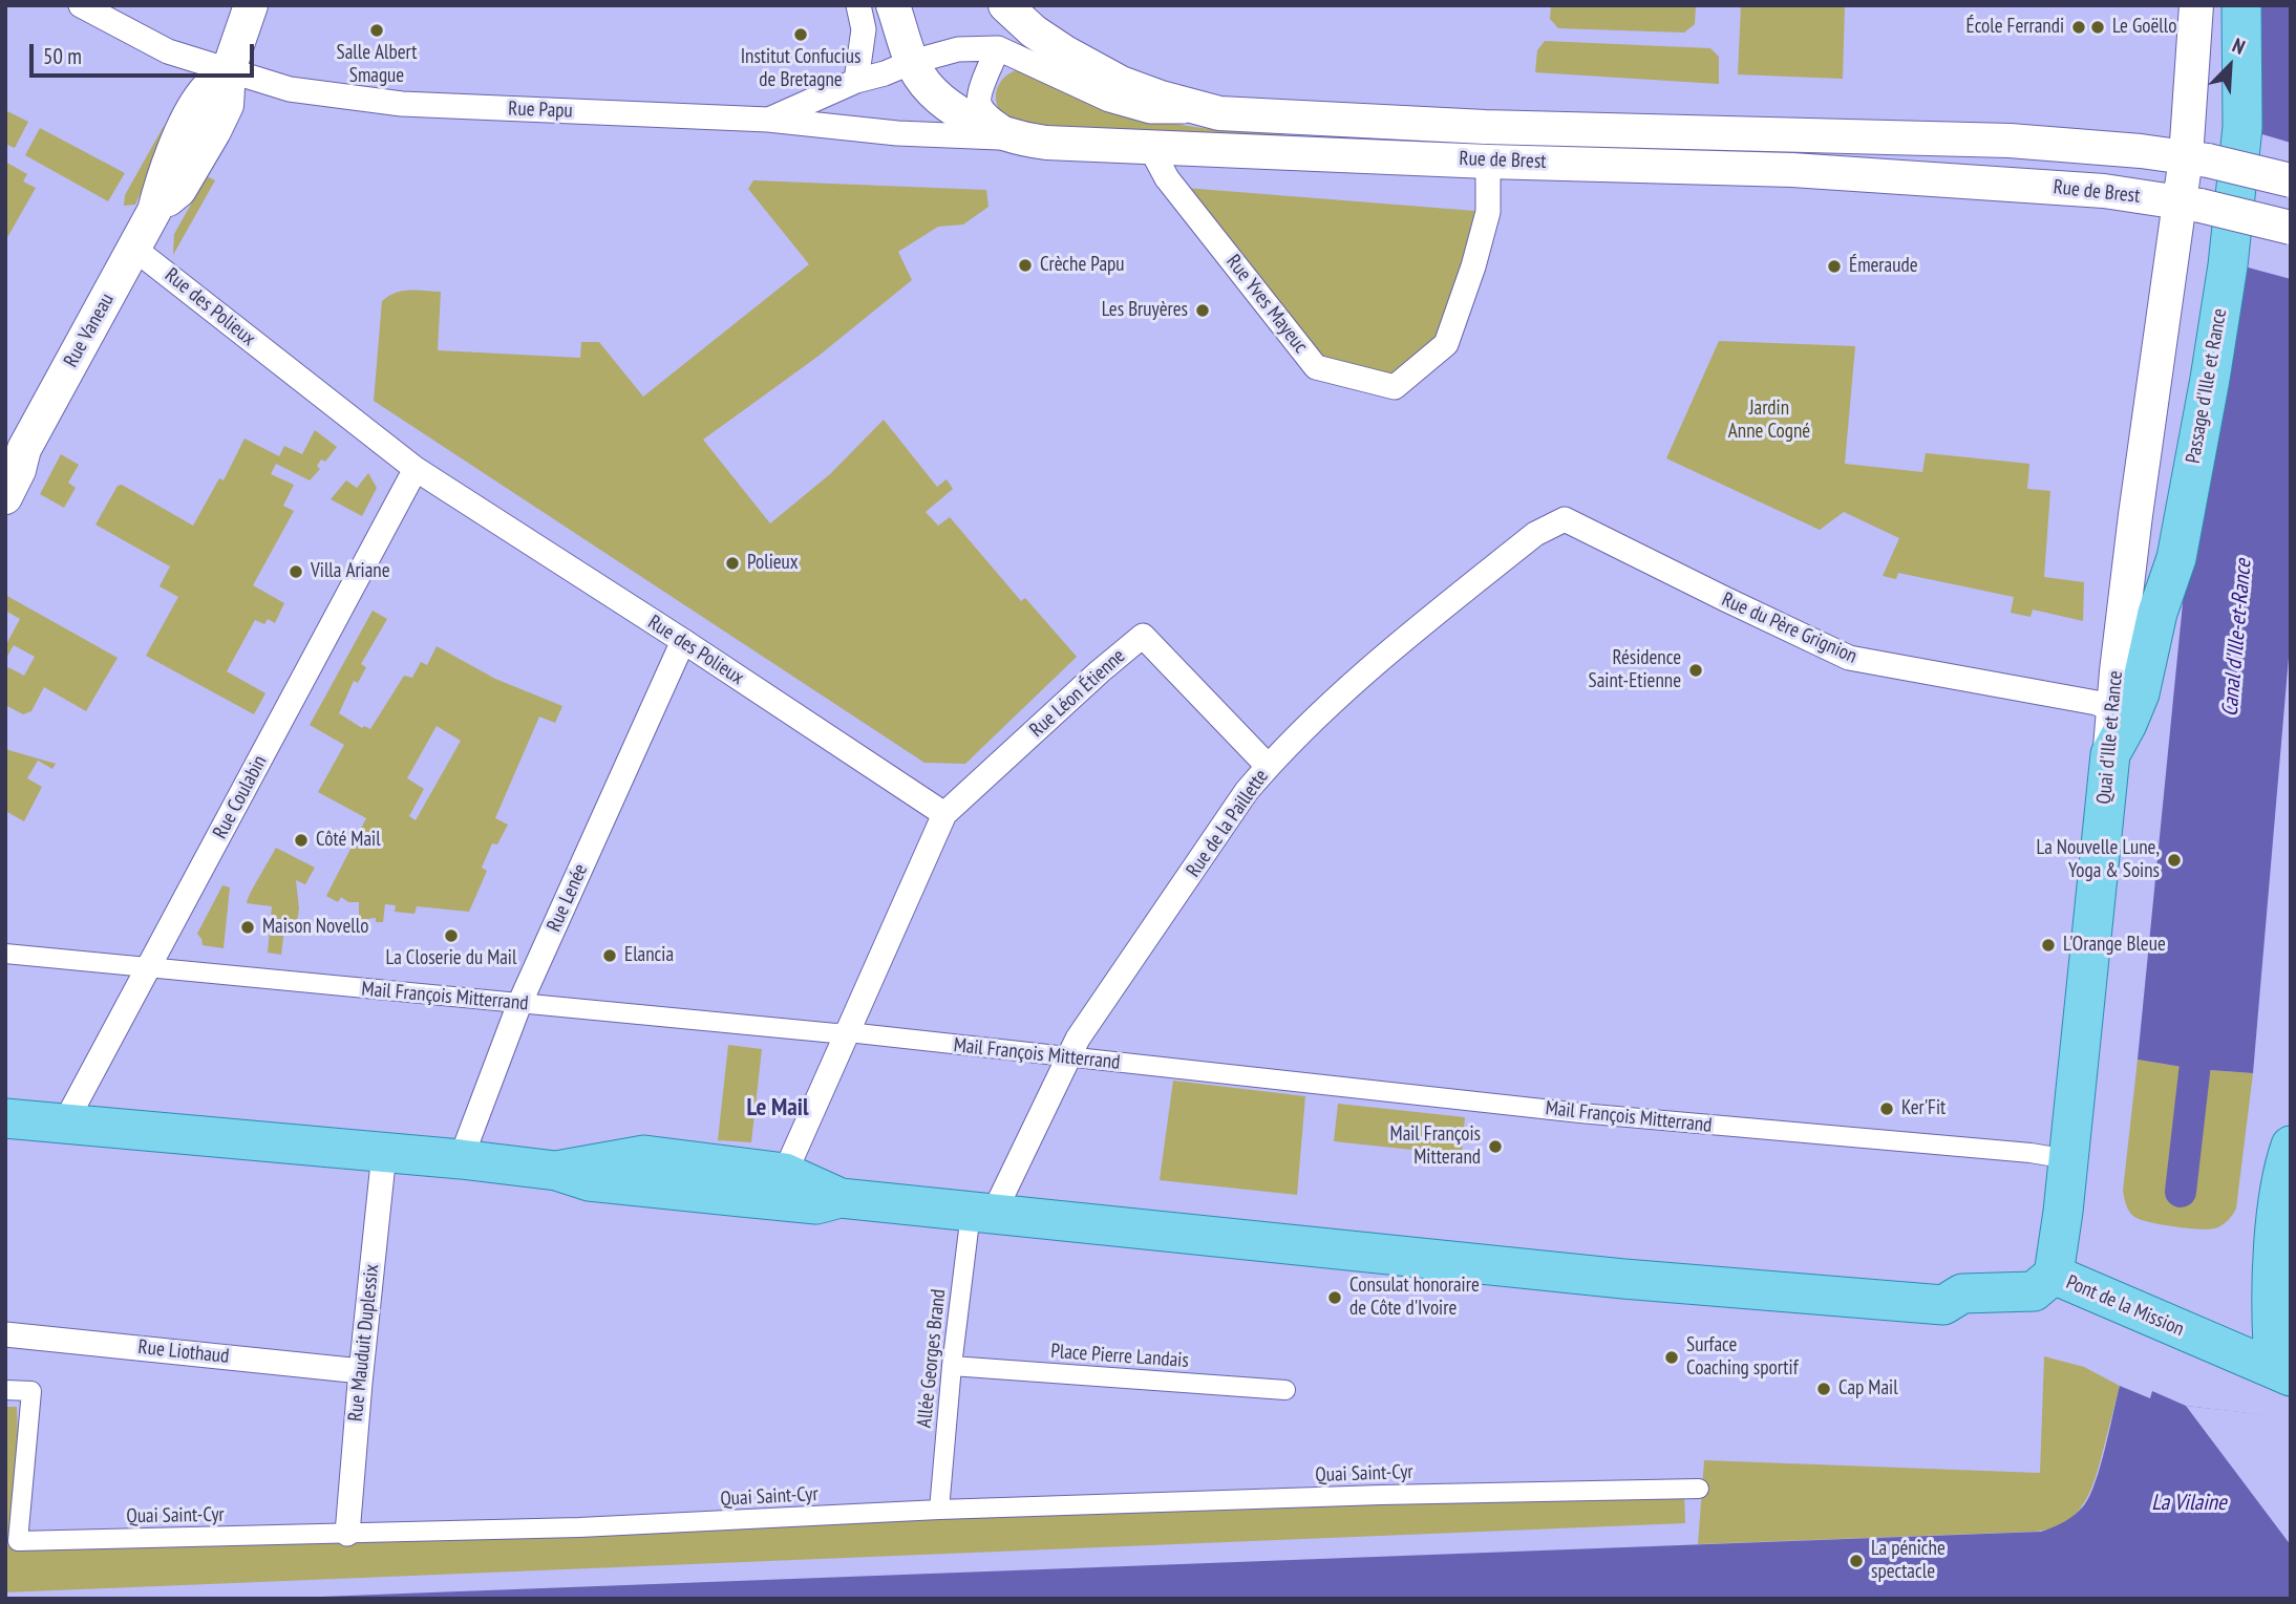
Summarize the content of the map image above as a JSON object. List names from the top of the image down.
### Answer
{
  "streets": {
    "main road": [
      "Rue de Brest",
      "Rue Vaneau",
      "Passage d'Ille et Rance",
      "Quai d'Ille et Rance",
      "Pont de la Mission"
    ],
    "street": [
      "Rue Papu",
      "Rue Yves Mayeuc",
      "Rue des Polieux",
      "Rue du Père Grignion",
      "Rue Léon Étienne",
      "Rue Coulabin",
      "Rue de la Paillette",
      "Rue Lenée",
      "Mail François Mitterrand",
      "Rue Mauduit Duplessix",
      "Rue Liothaud",
      "Place Pierre Landais",
      "Allée Georges Brand",
      "Quai Saint-Cyr"
    ]
  },
  "crossings": [
    ["Rue Papu", "Rue de Brest"],
    ["Rue Papu", "Rue Vaneau"],
    ["Rue de Brest", "Rue Yves Mayeuc"],
    ["Rue de Brest", "Quai d'Ille et Rance"],
    ["Rue des Polieux", "Rue Vaneau"],
    ["Rue des Polieux", "Rue Léon Étienne"],
    ["Rue des Polieux", "Rue Coulabin"],
    ["Rue des Polieux", "Rue Lenée"],
    ["Passage d'Ille et Rance", "Quai d'Ille et Rance"],
    ["Rue du Père Grignion", "Quai d'Ille et Rance"],
    ["Rue du Père Grignion", "Rue de la Paillette"],
    ["Rue Léon Étienne", "Rue de la Paillette"],
    ["Quai d'Ille et Rance", "Mail François Mitterrand"],
    ["Quai d'Ille et Rance", "Pont de la Mission"],
    ["Rue Coulabin", "Mail François Mitterrand"],
    ["Rue de la Paillette", "Mail François Mitterrand"],
    ["Rue de la Paillette", "Allée Georges Brand"],
    ["Rue Lenée", "Mail François Mitterrand"],
    ["Rue Mauduit Duplessix", "Rue Liothaud"],
    ["Rue Mauduit Duplessix", "Quai Saint-Cyr"],
    ["Place Pierre Landais", "Allée Georges Brand"],
    ["Allée Georges Brand", "Quai Saint-Cyr"]
  ],
  "districts": ["Le Mail"],
  "water": ["Canal d'Ille-et-Rance", "La Vilaine"],
  "parks": ["Jardin Anne Cogné"],
  "places": [
    "École Ferrandi",
    "Le Goëllo",
    "Salle Albert Smague",
    "Institut Confucius de Bretagne",
    "Crèche Papu",
    "Émeraude",
    "Les Bruyères",
    "Polieux",
    "Villa Ariane",
    "Résidence Saint-Etienne",
    "Côté Mail",
    "La Nouvelle Lune, Yoga & Soins",
    "Maison Novello",
    "La Closerie du Mail",
    "L'Orange Bleue",
    "Elancia",
    "Ker'Fit",
    "Mail François Mitterand",
    "Consulat honoraire de Côte d'Ivoire",
    "Surface Coaching sportif",
    "Cap Mail",
    "La péniche spectacle"
  ],
  "scale_bar": "50 m",
  "north": "top right"
}
